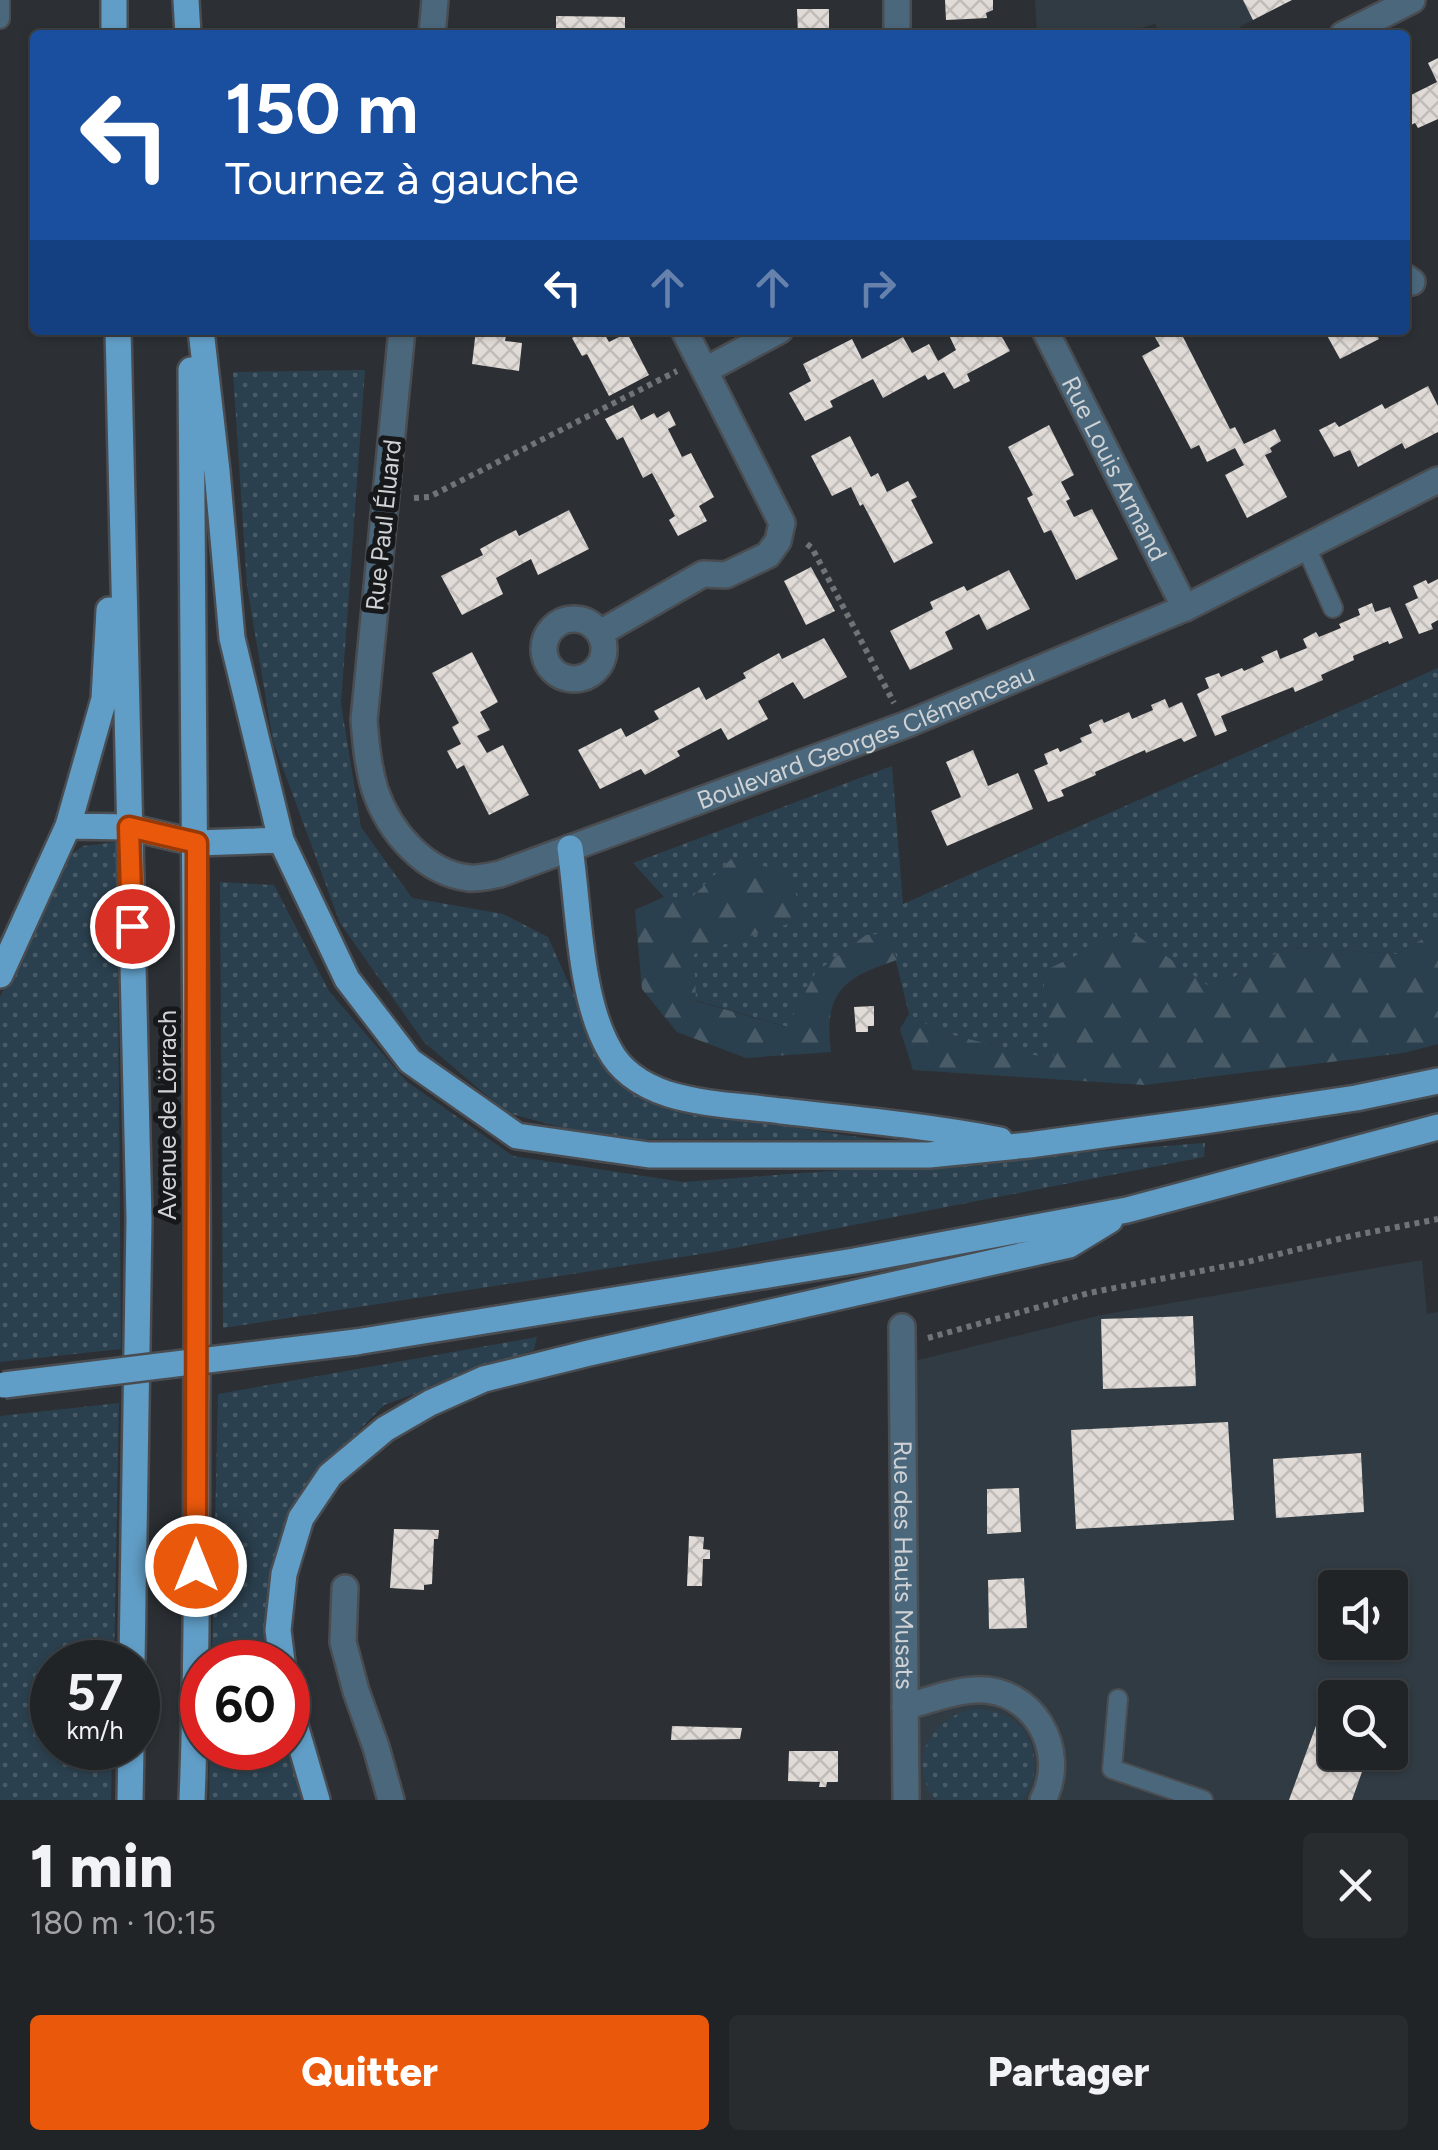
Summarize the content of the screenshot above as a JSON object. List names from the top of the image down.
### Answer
{
  "streets": {
    "main road": ["Avenue de Lörrach"],
    "street": [
      "Rue Louis Armand",
      "Rue Paul Éluard",
      "Boulevard Georges Clémenceau",
      "Rue des Hauts Musats"
    ]
  },
  "crossings": [
    ["Rue Louis Armand", "Boulevard Georges Clémenceau"],
    ["Rue Paul Éluard", "Boulevard Georges Clémenceau"]
  ],
  "page": {
    "turn": ["150 m", "Tournez à gauche"],
    "speed": "57 km/h",
    "limit": "60",
    "heading": ["1 min", "180 m · 10:15"],
    "buttons": ["Quitter", "Partager"]
  }
}
